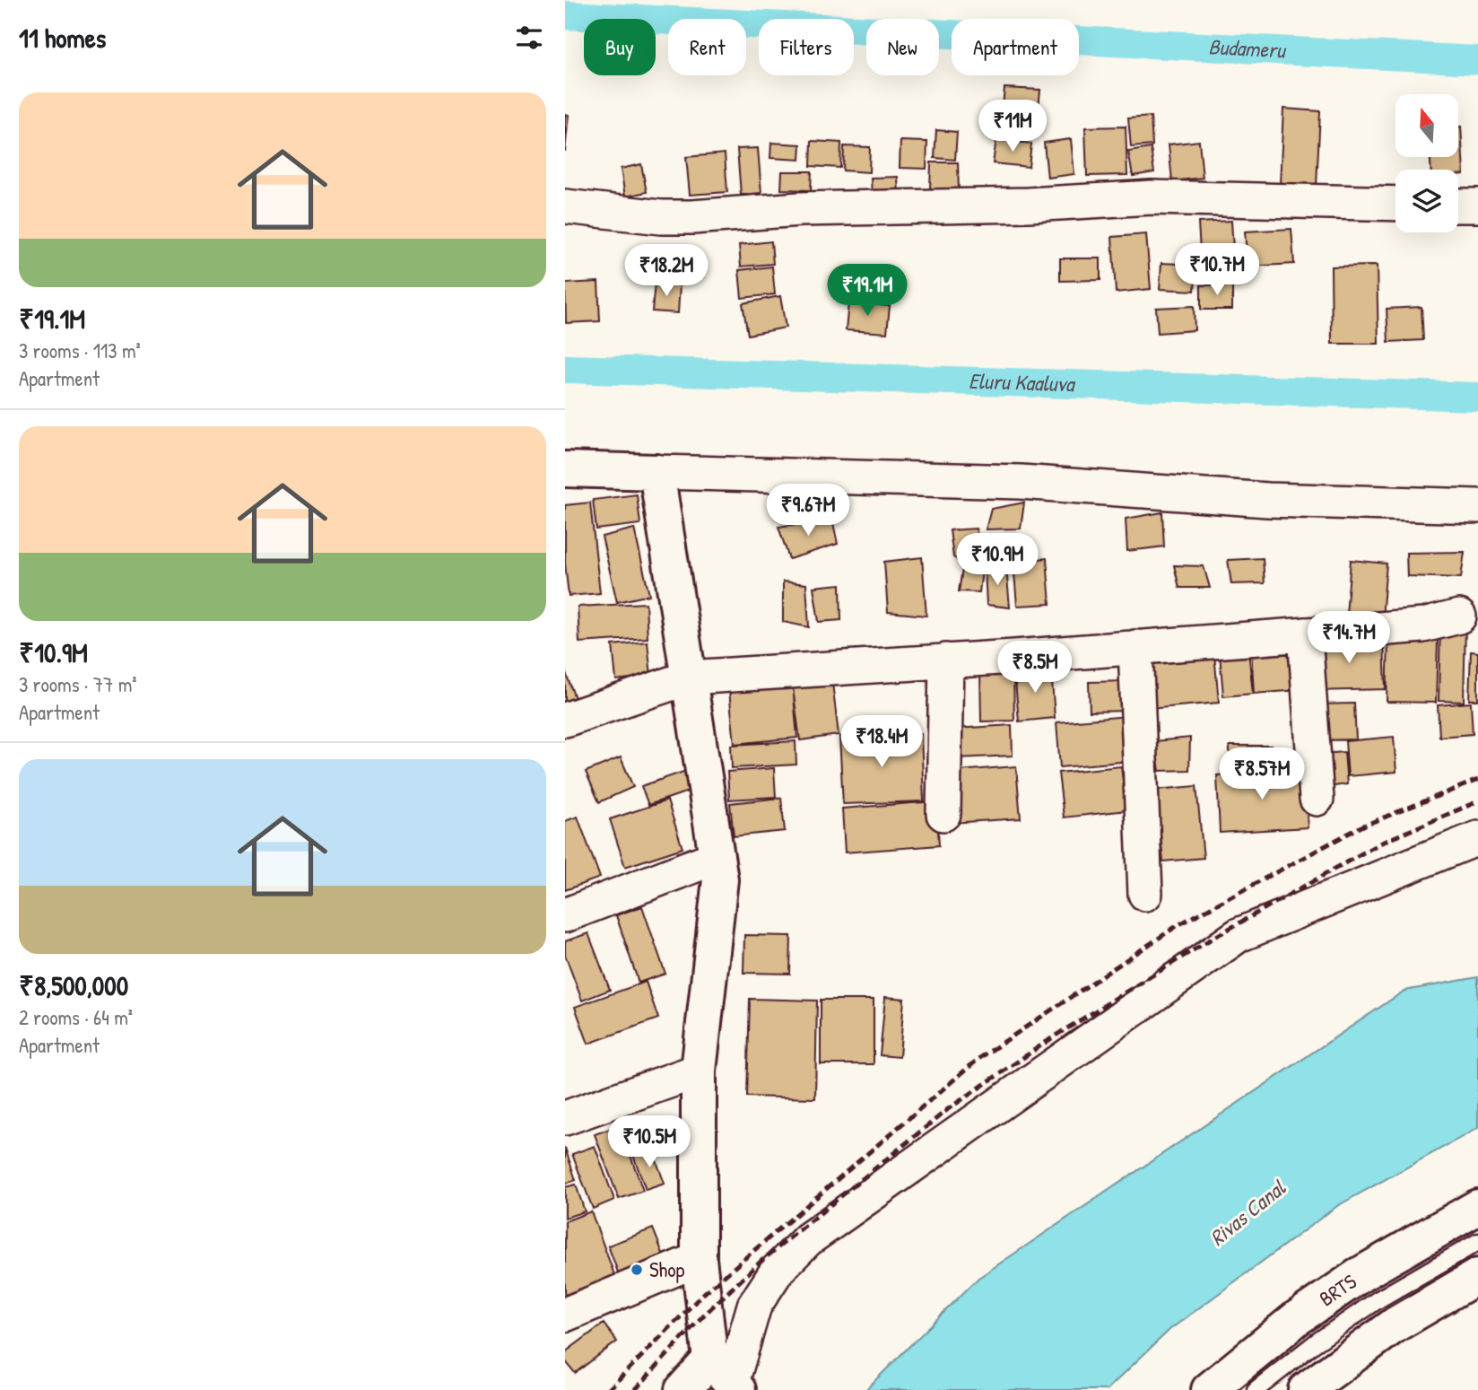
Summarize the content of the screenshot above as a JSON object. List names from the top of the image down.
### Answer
{
  "streets": {
    "street": ["BRTS"]
  },
  "water": ["Budameru", "Eluru Kaaluva", "Rivas Canal"],
  "places": ["Shop"],
  "north": "top",
  "page": {
    "heading": "11 homes",
    "chip": [
      "Buy",
      "Rent",
      "Filters",
      "New",
      "Apartment"
    ],
    "list": [
      {
        "name": "₹19.1M",
        "note": "3 rooms · 113 m² · Apartment"
      },
      {
        "name": "₹10.9M",
        "note": "3 rooms · 77 m² · Apartment"
      },
      {
        "name": "₹8,500,000",
        "note": "2 rooms · 64 m² · Apartment"
      }
    ],
    "price": [
      "₹11M",
      "₹10.7M",
      "₹18.2M",
      "₹19.1M",
      "₹9.67M",
      "₹10.9M",
      "₹14.7M",
      "₹8.5M",
      "₹18.4M",
      "₹8.57M",
      "₹10.5M"
    ]
  }
}
